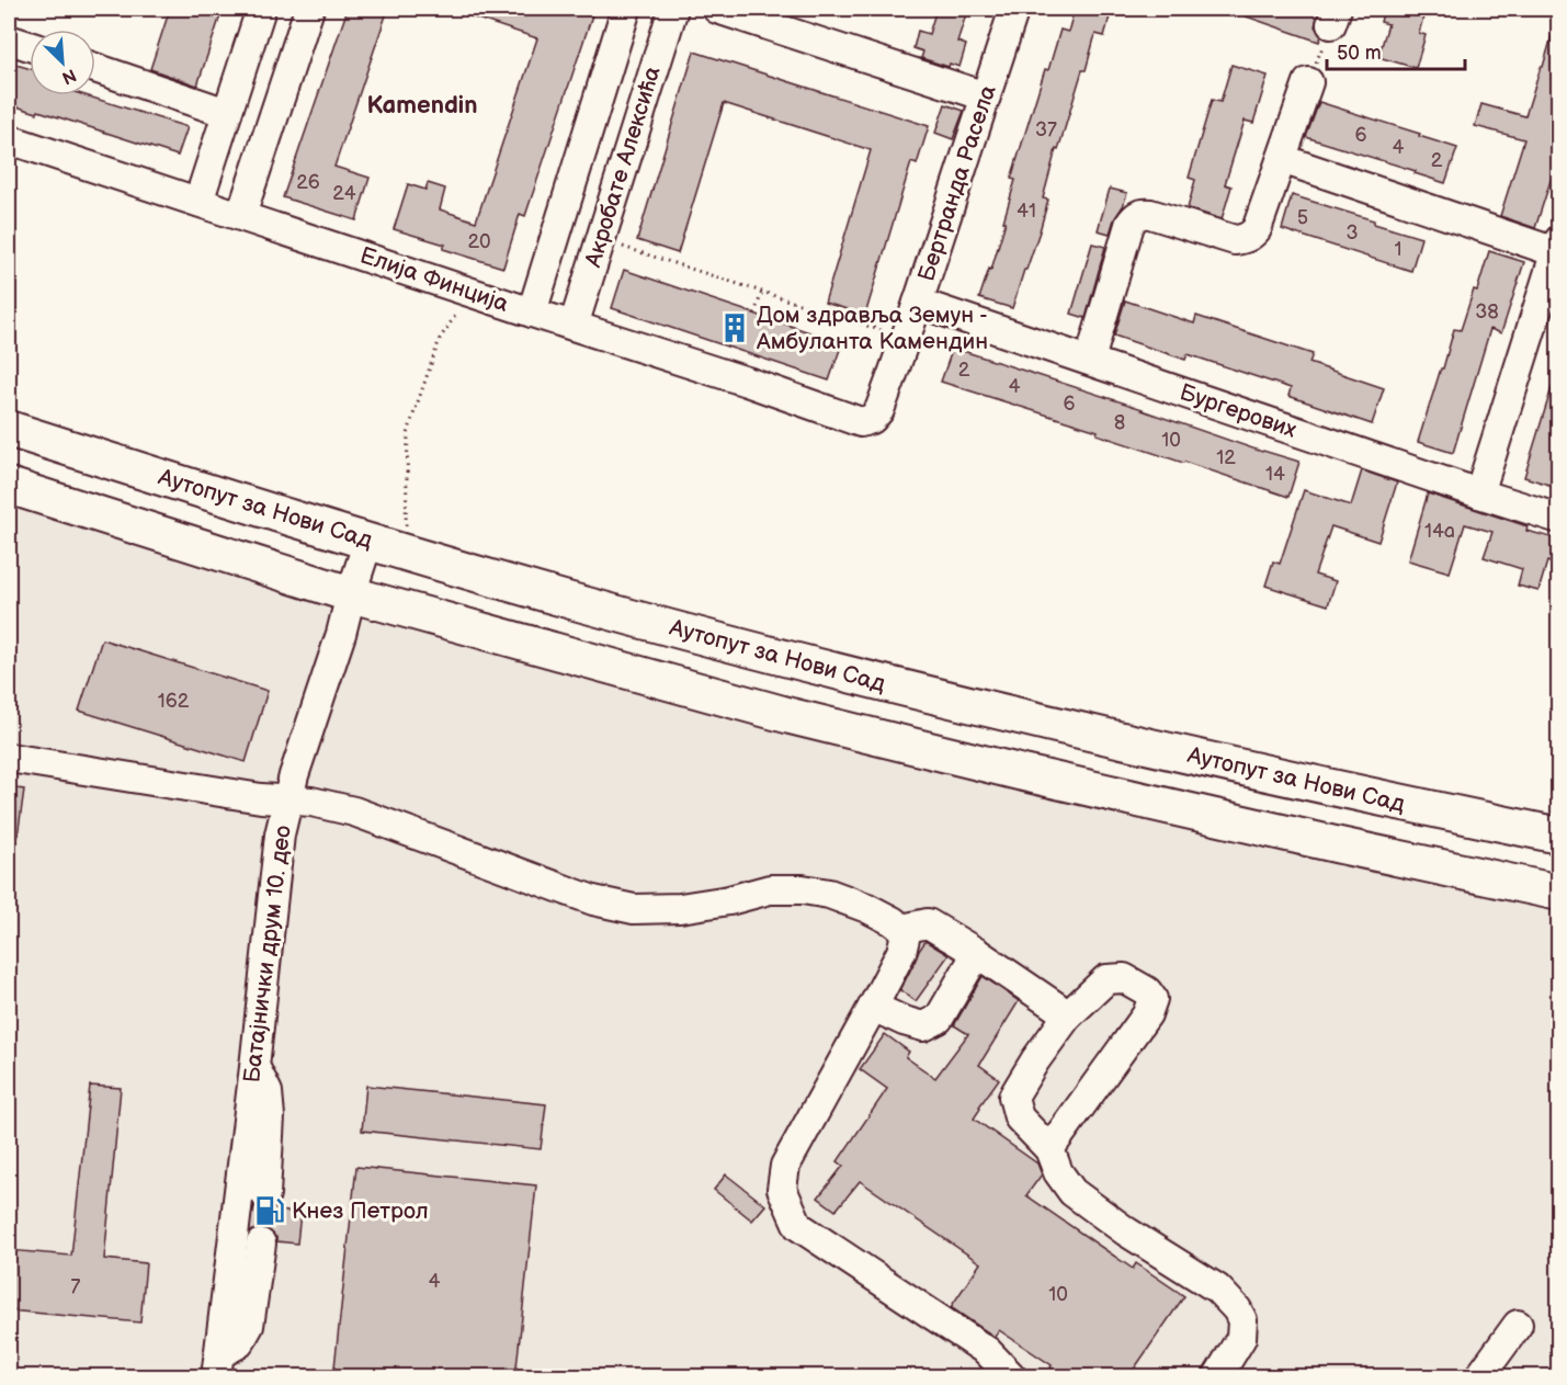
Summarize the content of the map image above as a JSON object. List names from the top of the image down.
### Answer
{
  "streets": {
    "main road": ["Аутопут за Нови Сад"],
    "street": [
      "Акробате Алексића",
      "Бертранда Расела",
      "Елија Финција",
      "Бургерових",
      "Батајнички друм 10. део"
    ]
  },
  "crossings": [
    ["Акробате Алексића", "Елија Финција"],
    ["Бертранда Расела", "Елија Финција"],
    ["Бертранда Расела", "Бургерових"],
    ["Аутопут за Нови Сад", "Батајнички друм 10. део"]
  ],
  "districts": ["Kamendin"],
  "places": {
    "building": ["Дом здравља Земун - Амбуланта Камендин"],
    "fuel station": ["Кнез Петрол"]
  },
  "house_numbers": [
    "37",
    "6",
    "4",
    "2",
    "26",
    "24",
    "41",
    "5",
    "3",
    "20",
    "1",
    "38",
    "2",
    "4",
    "6",
    "8",
    "10",
    "12",
    "14",
    "14a",
    "162",
    "4",
    "7",
    "10"
  ],
  "scale_bar": "50 m",
  "north": "bottom right"
}
